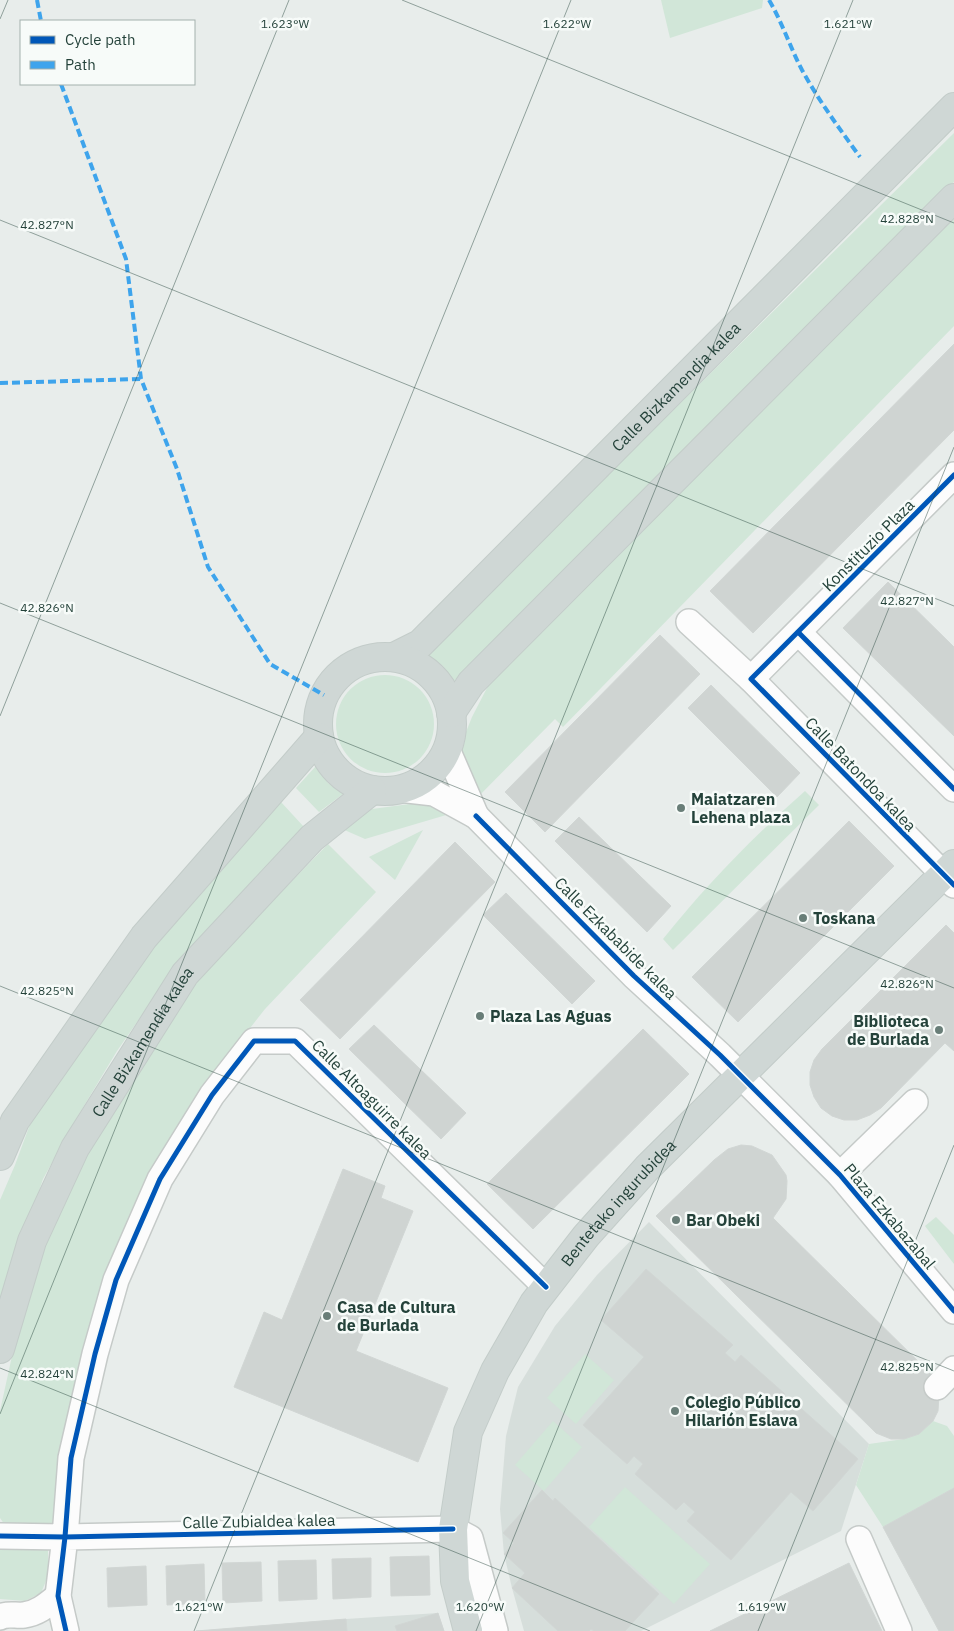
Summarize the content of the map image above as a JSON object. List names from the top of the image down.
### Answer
{
  "streets": {
    "main road": ["Calle Bizkamendia kalea", "Bentetako ingurubidea"],
    "street": [
      "Konstituzio Plaza",
      "Calle Batondoa kalea",
      "Calle Ezkababide kalea",
      "Calle Altoaguirre kalea",
      "Plaza Ezkabazabal",
      "Calle Zubialdea kalea"
    ]
  },
  "crossings": [
    ["Calle Bizkamendia kalea", "Calle Ezkababide kalea"],
    ["Konstituzio Plaza", "Calle Batondoa kalea"],
    ["Calle Batondoa kalea", "Bentetako ingurubidea"],
    ["Calle Ezkababide kalea", "Bentetako ingurubidea"],
    ["Calle Ezkababide kalea", "Plaza Ezkabazabal"],
    ["Calle Altoaguirre kalea", "Bentetako ingurubidea"],
    ["Calle Altoaguirre kalea", "Calle Zubialdea kalea"],
    ["Bentetako ingurubidea", "Plaza Ezkabazabal"],
    ["Bentetako ingurubidea", "Calle Zubialdea kalea"]
  ],
  "places": [
    "Maiatzaren Lehena plaza",
    "Toskana",
    "Plaza Las Aguas",
    "Biblioteca de Burlada",
    "Bar Obeki",
    "Casa de Cultura de Burlada",
    "Colegio Público Hilarión Eslava"
  ],
  "legend": ["Cycle path", "Path"],
  "coordinates": [
    "1.623°W",
    "1.622°W",
    "1.621°W",
    "42.828°N",
    "42.827°N",
    "42.826°N",
    "42.825°N",
    "42.824°N",
    "1.620°W",
    "1.619°W"
  ]
}
